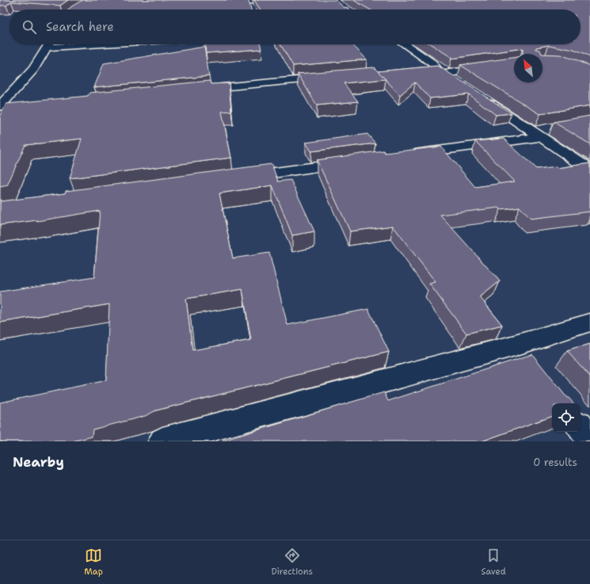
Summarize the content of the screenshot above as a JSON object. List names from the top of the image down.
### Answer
{
  "north": "top left",
  "page": {
    "search": "Search here",
    "heading": ["Nearby", "0 results"],
    "nav": ["Map", "Directions", "Saved"]
  }
}
